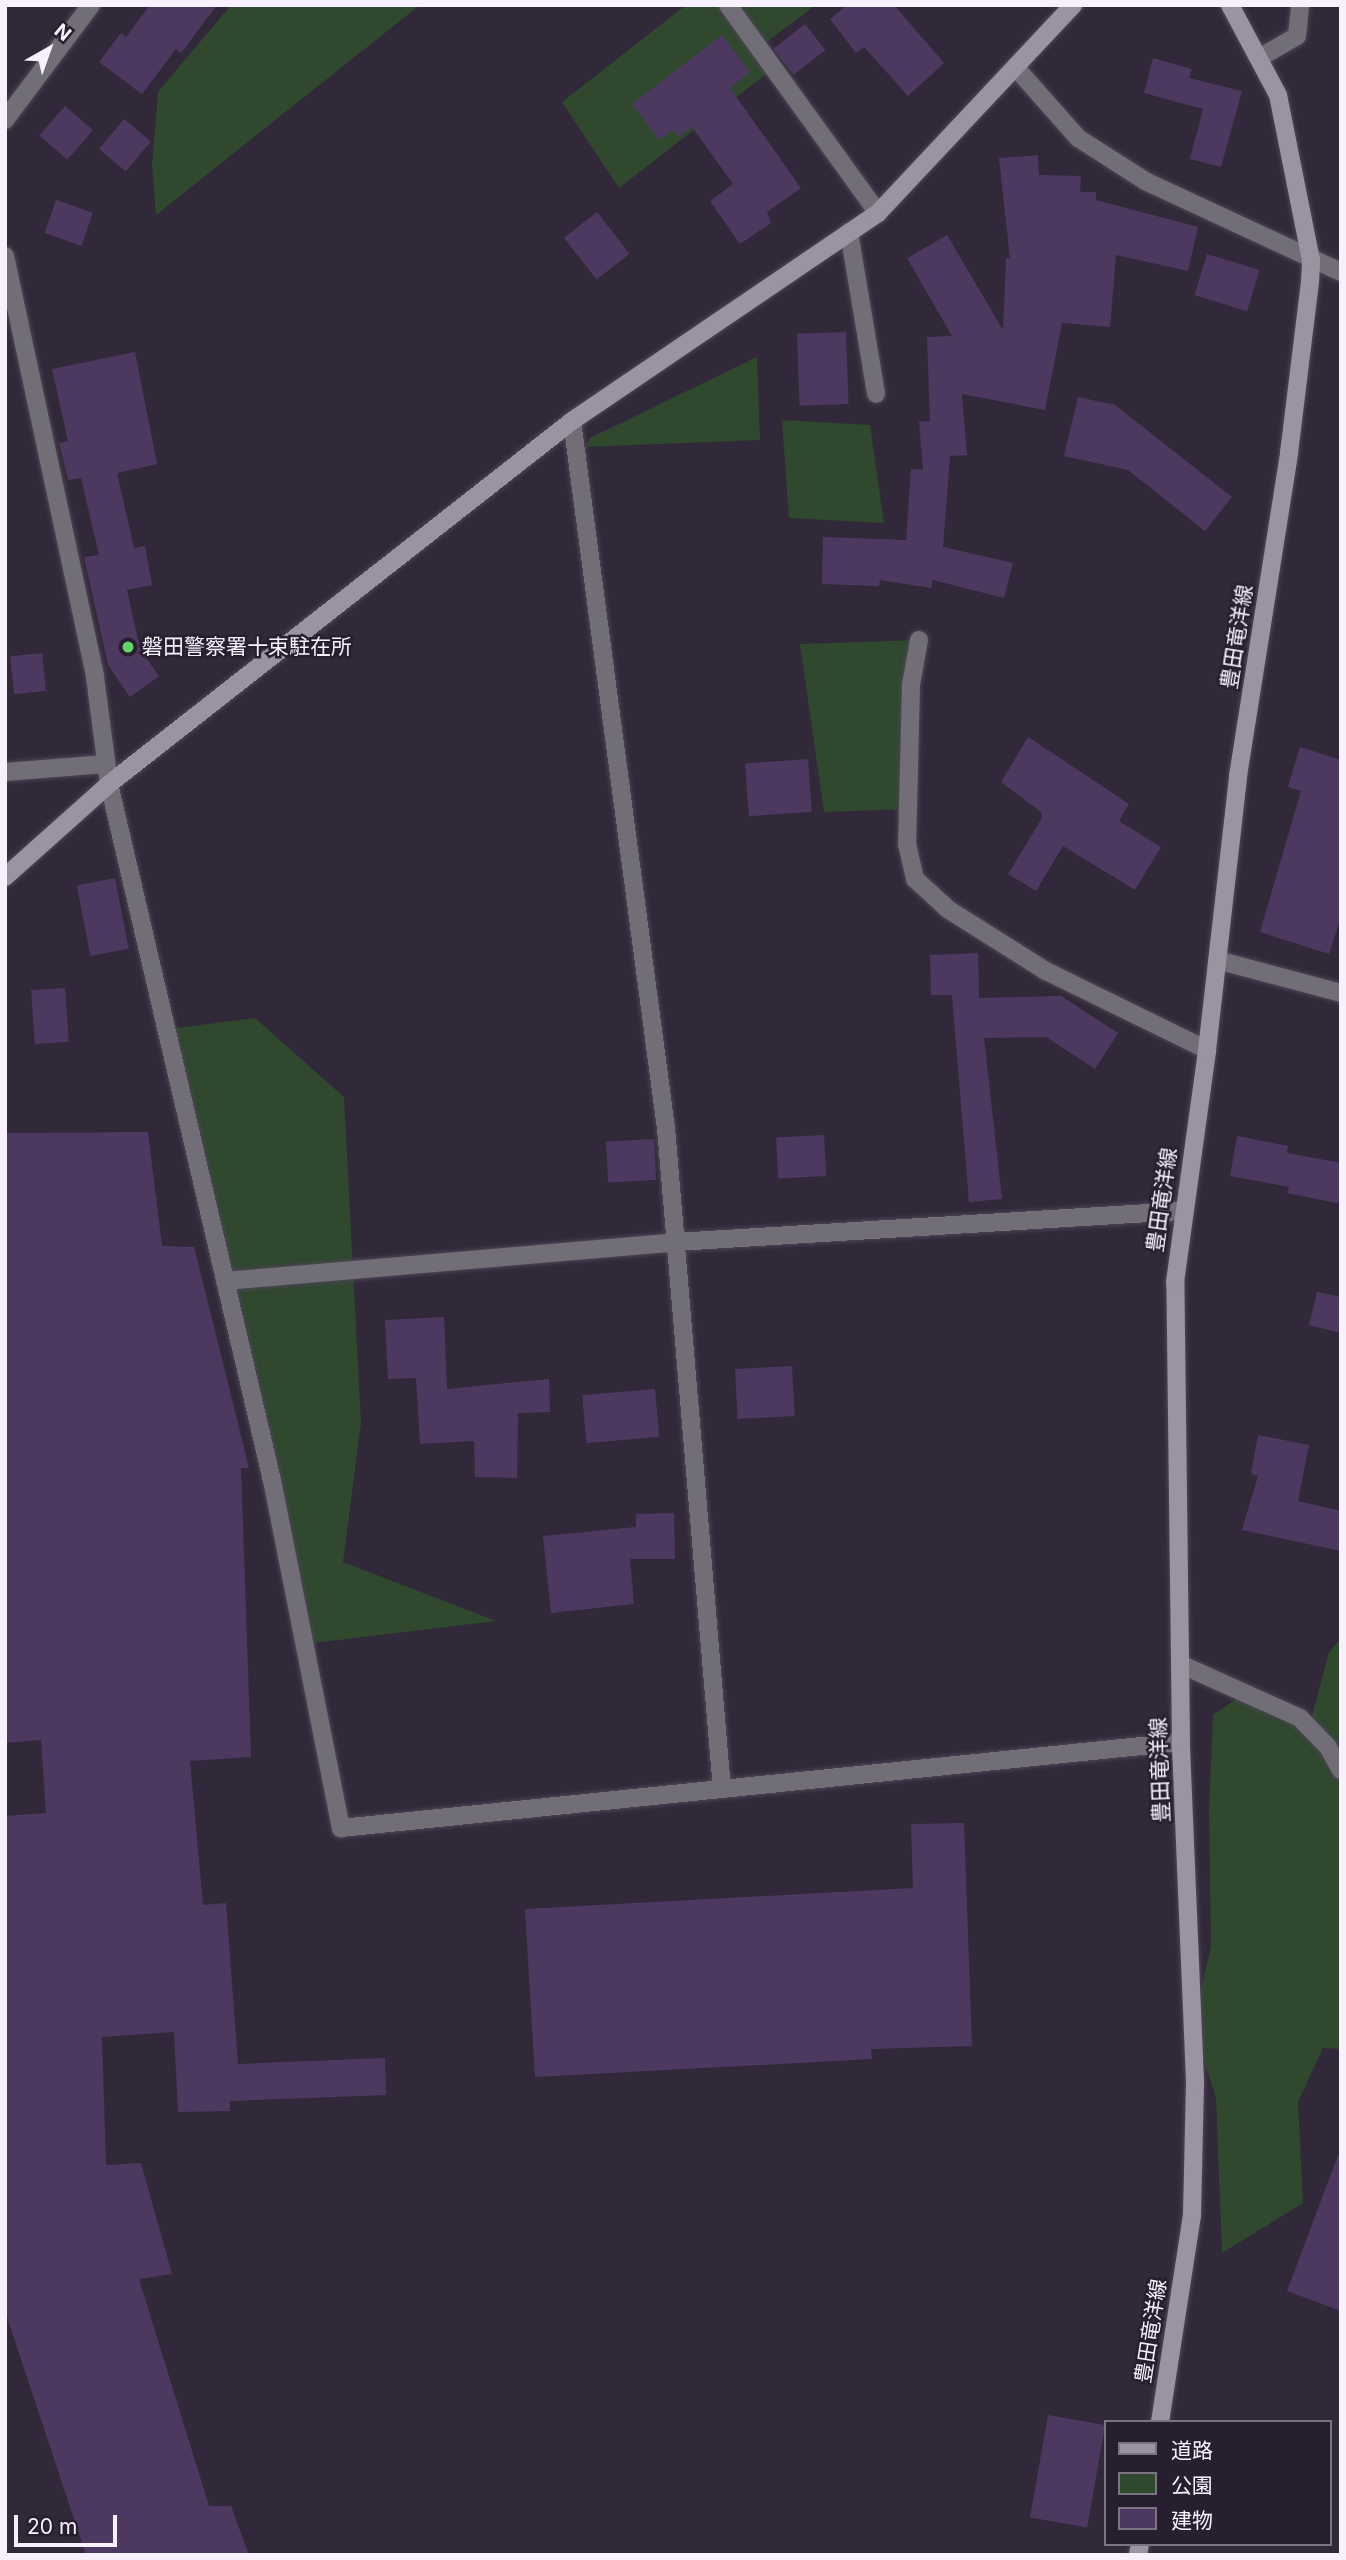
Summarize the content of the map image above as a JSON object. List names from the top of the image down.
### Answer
{
  "streets": {
    "main road": ["豊田竜洋線"]
  },
  "places": ["磐田警察署十束駐在所"],
  "legend": ["道路", "公園", "建物"],
  "scale_bar": "20 m",
  "north": "top right"
}
